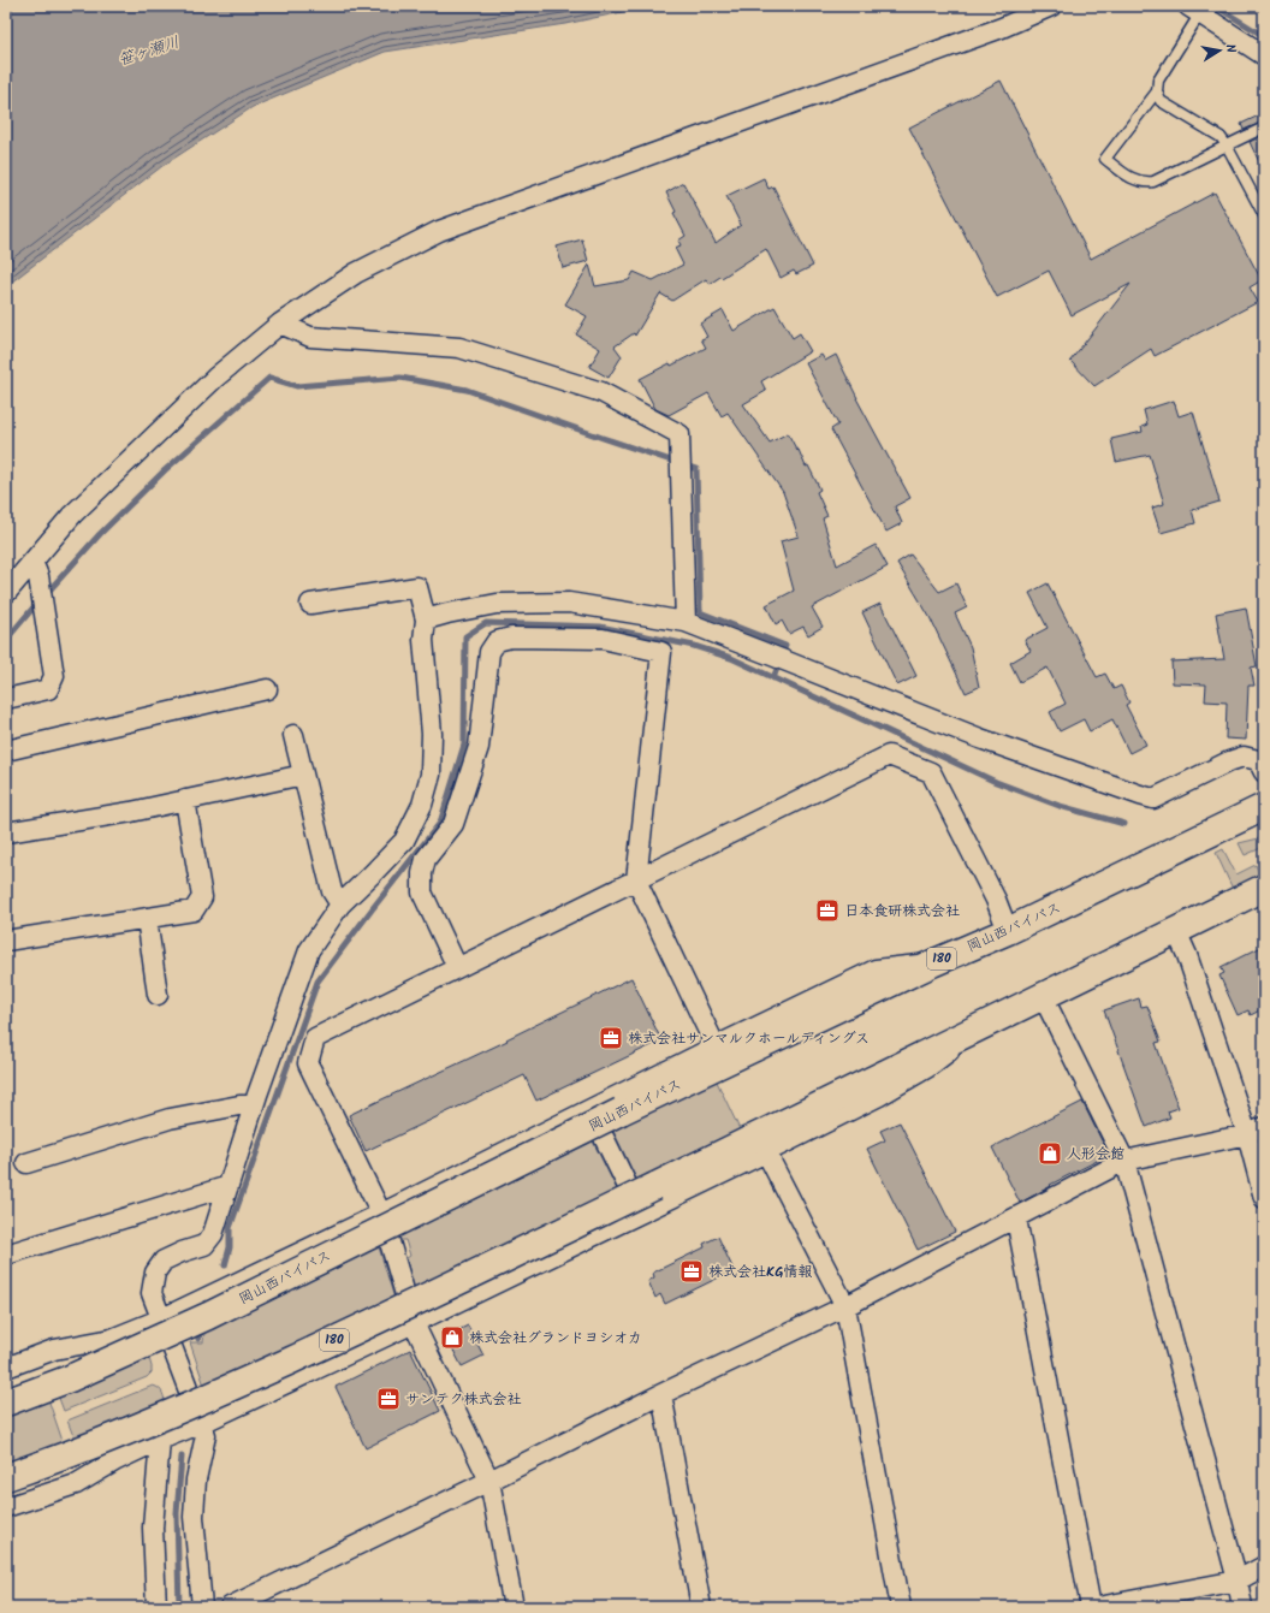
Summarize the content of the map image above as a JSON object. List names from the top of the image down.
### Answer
{
  "streets": {
    "highway": ["岡山西バイパス", "180"]
  },
  "water": ["笹ヶ瀬川"],
  "places": {
    "office": [
      "日本食研株式会社",
      "株式会社サンマルクホールディングス",
      "株式会社KG情報",
      "サンテク株式会社"
    ],
    "shop": ["人形会館", "株式会社グランドヨシオカ"]
  },
  "north": "right"
}
